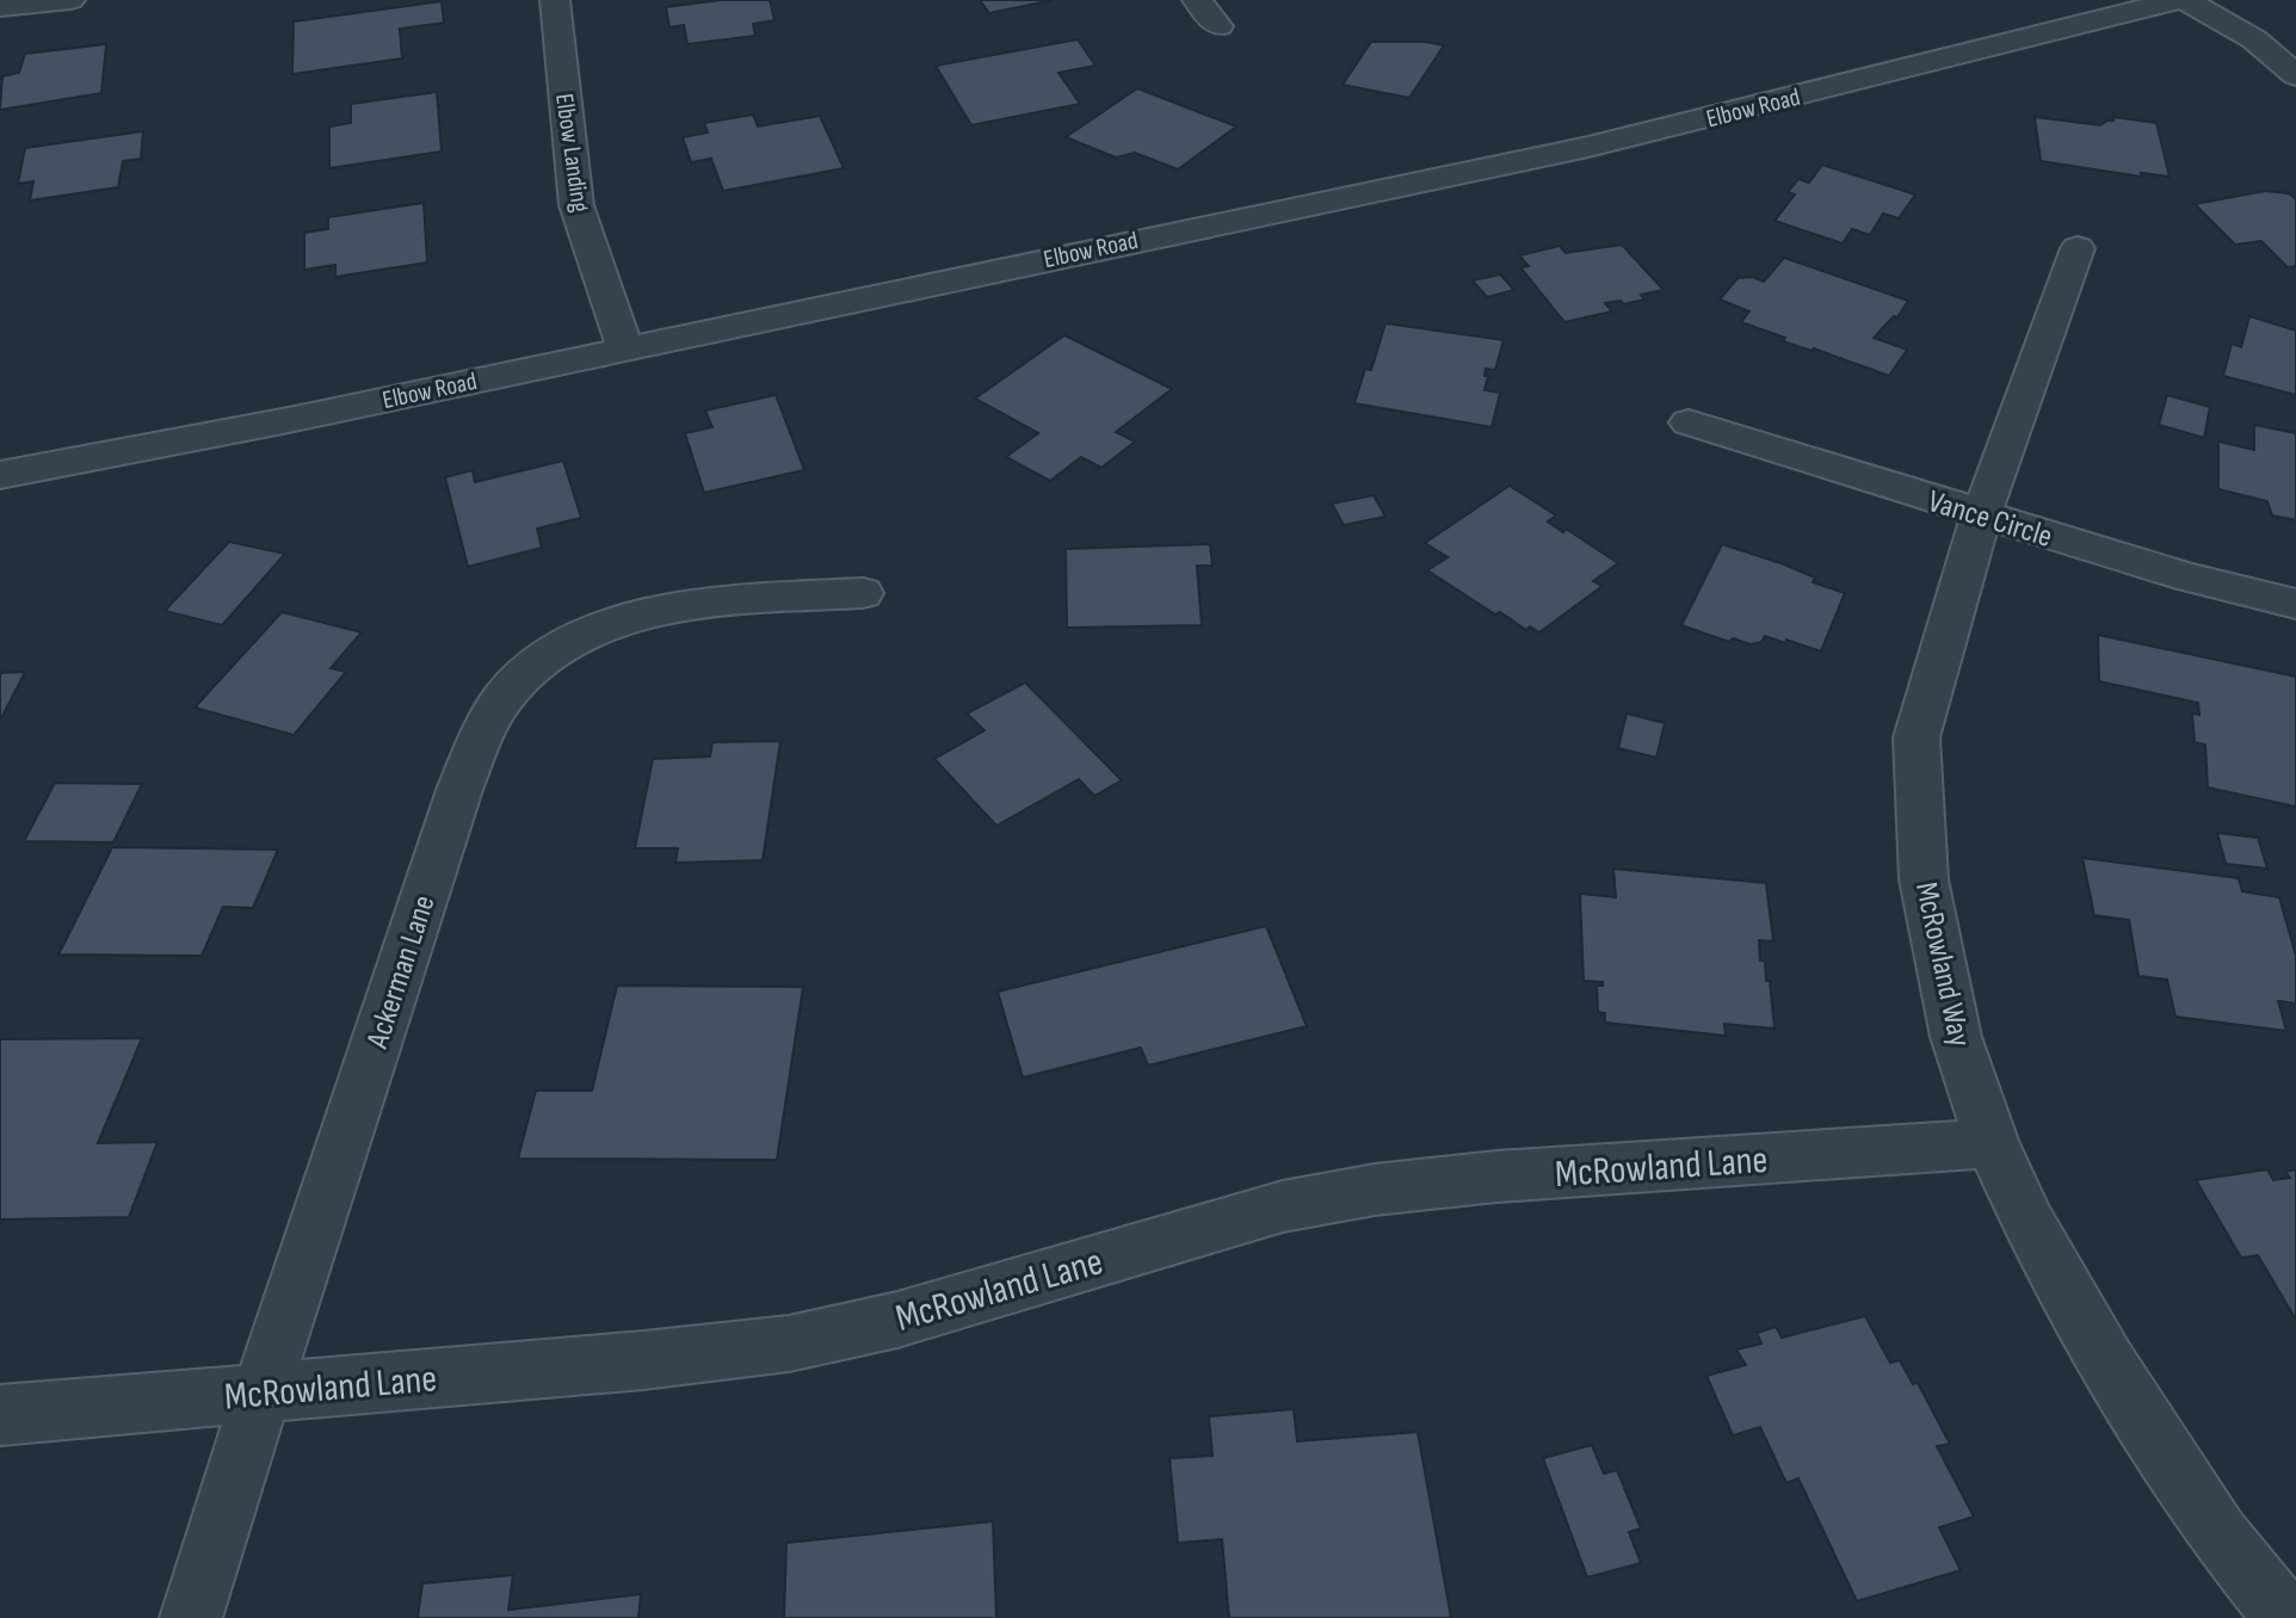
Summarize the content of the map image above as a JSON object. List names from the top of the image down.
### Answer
{
  "streets": {
    "street": [
      "Elbow Road",
      "Elbow Landing",
      "Vance Circle",
      "McRowland Way",
      "Ackerman Lane",
      "McRowland Lane"
    ]
  },
  "crossings": [
    ["Elbow Road", "Elbow Landing"],
    ["Vance Circle", "McRowland Way"],
    ["McRowland Way", "McRowland Lane"],
    ["Ackerman Lane", "McRowland Lane"]
  ]
}
